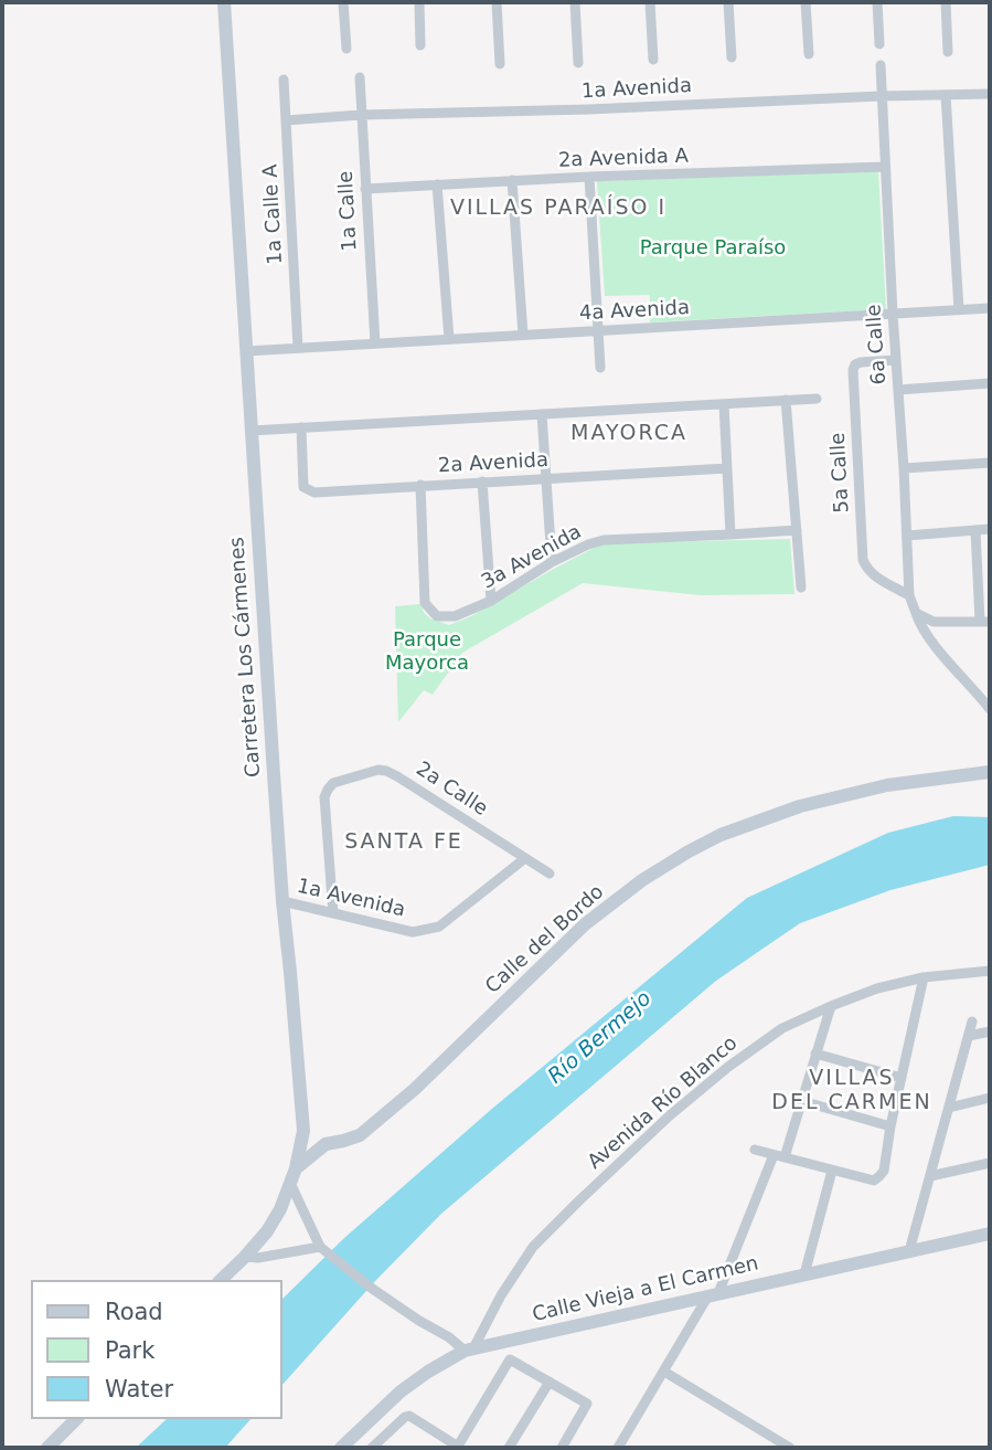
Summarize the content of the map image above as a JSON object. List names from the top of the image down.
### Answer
{
  "streets": {
    "street": [
      "1a Avenida",
      "2a Avenida A",
      "1a Calle",
      "1a Calle A",
      "4a Avenida",
      "6a Calle",
      "2a Avenida",
      "5a Calle",
      "3a Avenida",
      "Carretera Los Cármenes",
      "2a Calle",
      "Calle del Bordo",
      "Avenida Río Blanco",
      "Calle Vieja a El Carmen"
    ]
  },
  "crossings": [
    ["1a Avenida", "1a Calle"],
    ["1a Avenida", "1a Calle A"],
    ["1a Avenida", "6a Calle"],
    ["1a Avenida", "Carretera Los Cármenes"],
    ["1a Avenida", "2a Calle"],
    ["2a Avenida A", "1a Calle"],
    ["2a Avenida A", "6a Calle"],
    ["1a Calle", "4a Avenida"],
    ["1a Calle A", "4a Avenida"],
    ["4a Avenida", "6a Calle"],
    ["4a Avenida", "Carretera Los Cármenes"],
    ["6a Calle", "5a Calle"],
    ["2a Avenida", "3a Avenida"],
    ["Carretera Los Cármenes", "Calle del Bordo"],
    ["Avenida Río Blanco", "Calle Vieja a El Carmen"]
  ],
  "districts": [
    "VILLAS PARAÍSO I",
    "MAYORCA",
    "SANTA FE",
    "VILLAS DEL CARMEN"
  ],
  "water": ["Río Bermejo"],
  "parks": ["Parque Paraíso", "Parque Mayorca"],
  "legend": ["Road", "Park", "Water"]
}
